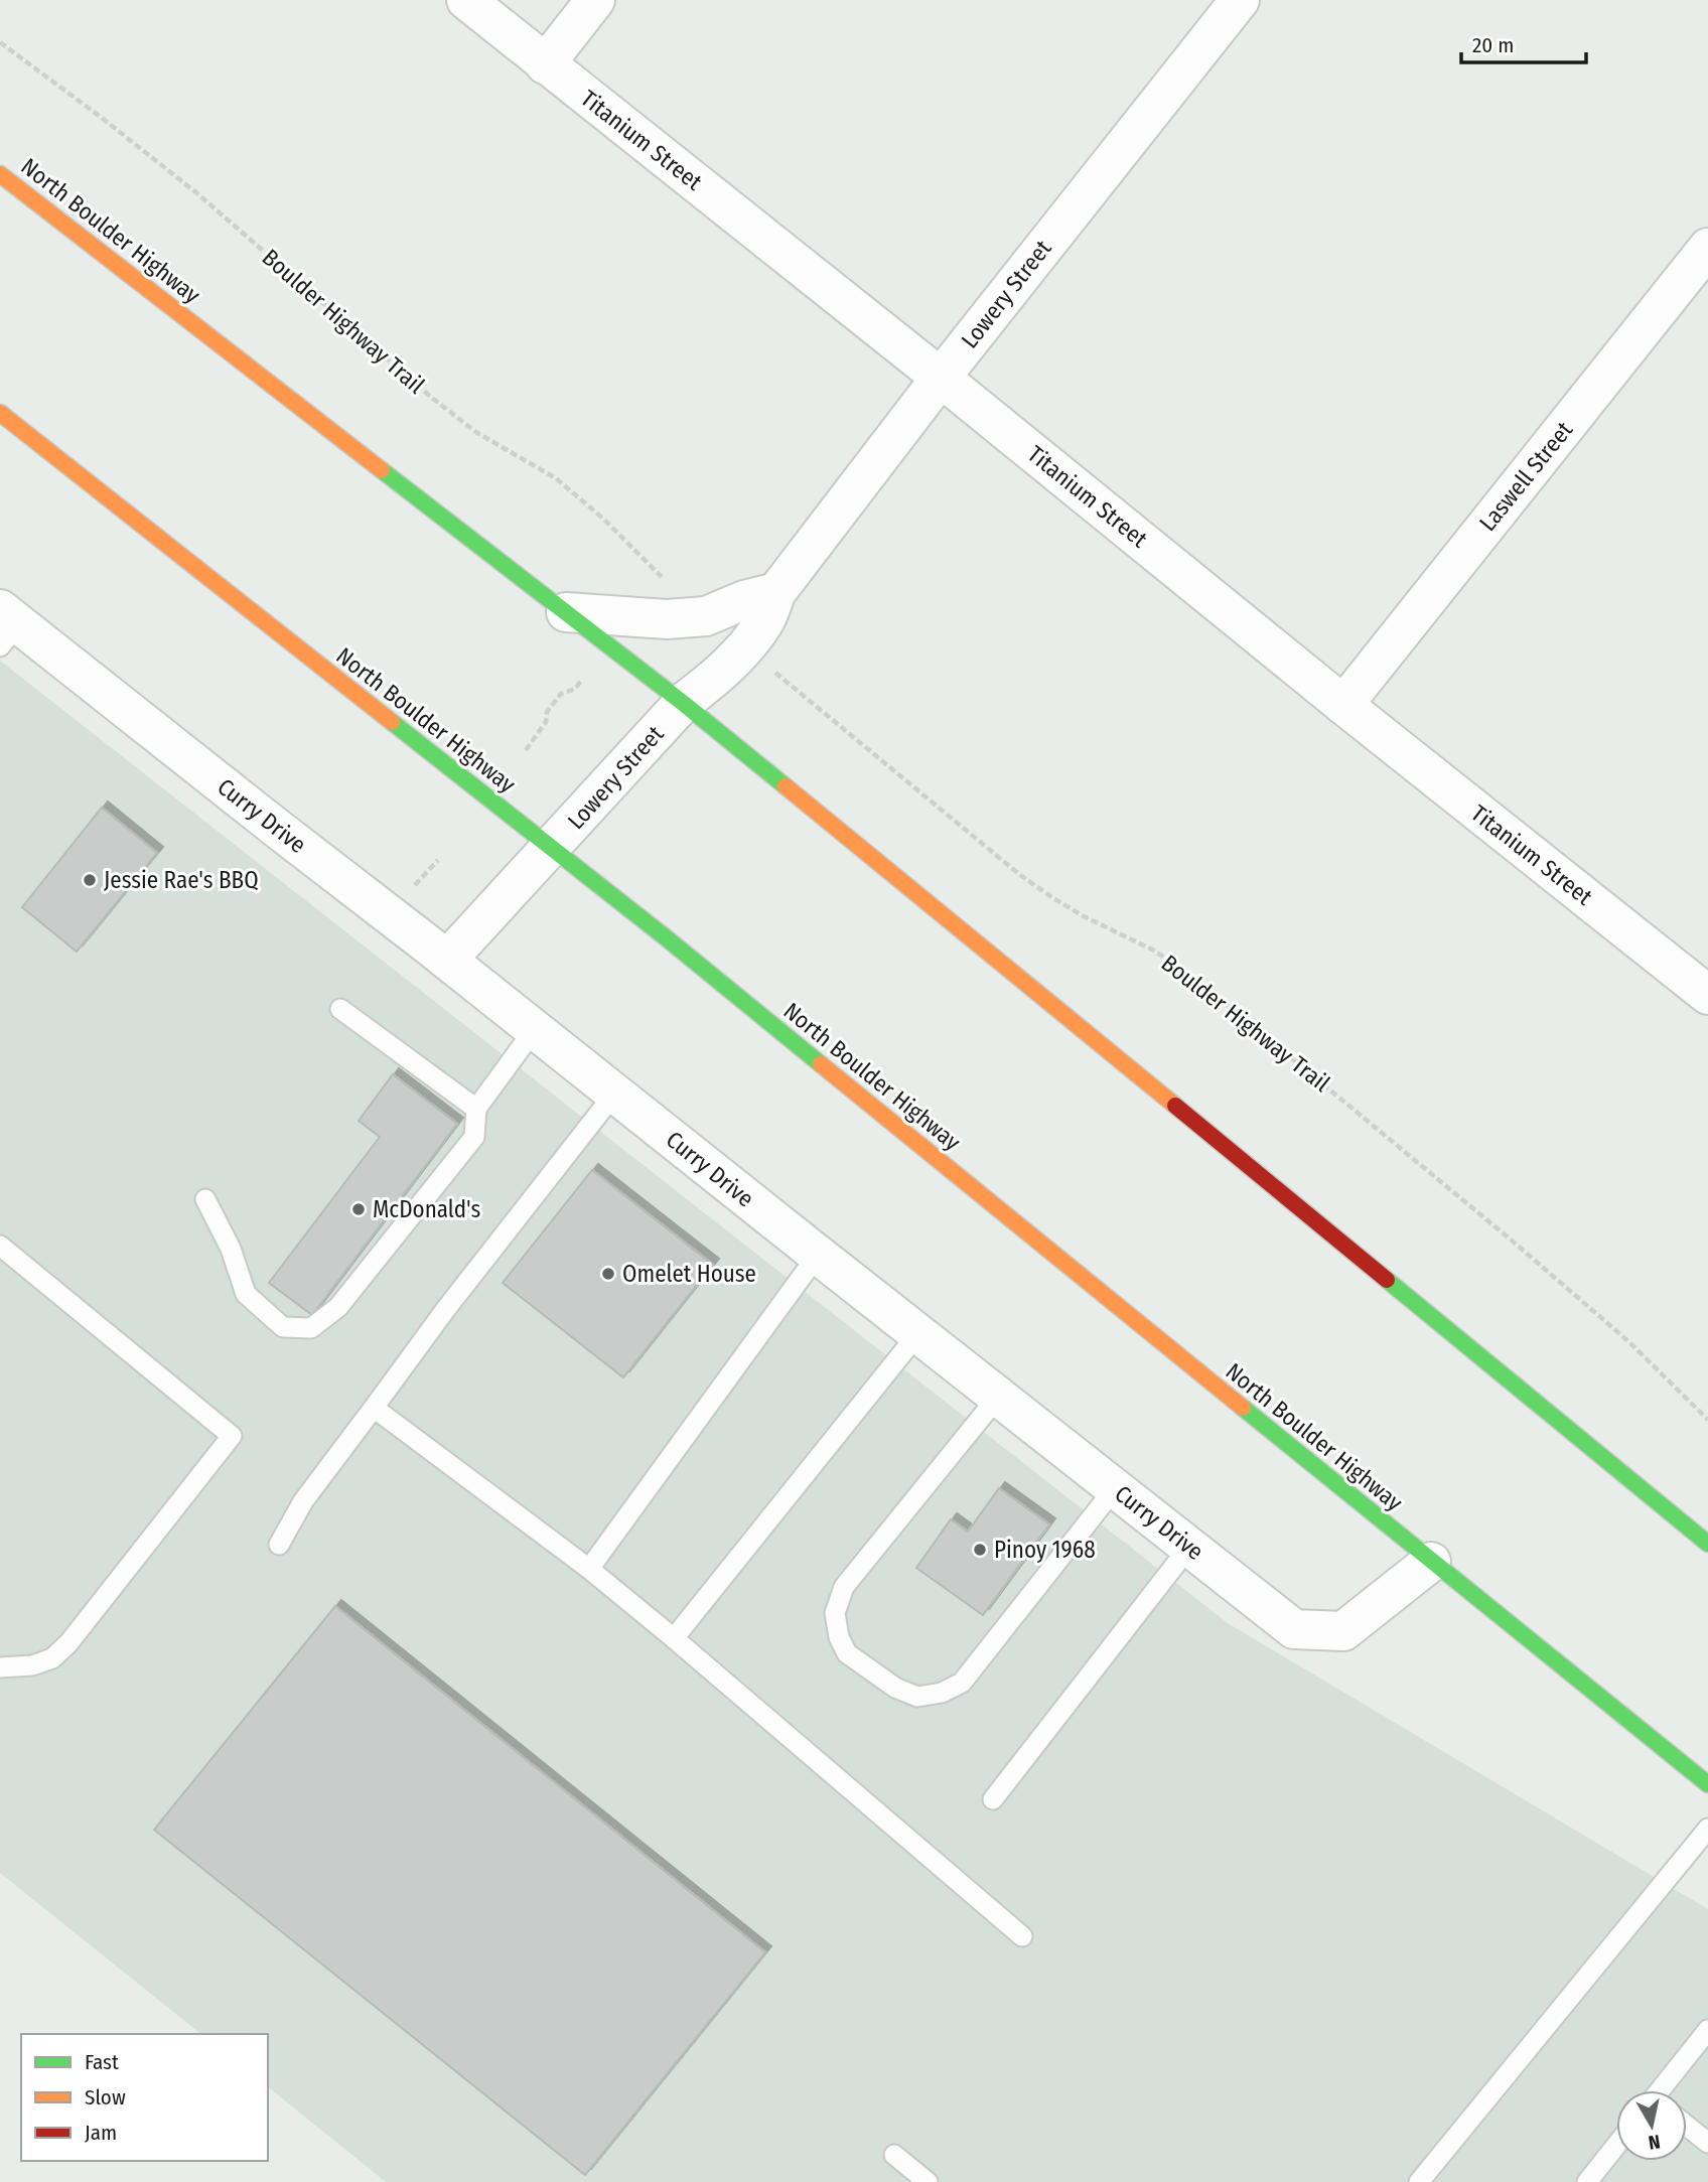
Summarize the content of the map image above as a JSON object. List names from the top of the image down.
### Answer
{
  "streets": {
    "main road": ["North Boulder Highway"],
    "street": [
      "Titanium Street",
      "Lowery Street",
      "Laswell Street",
      "Curry Drive"
    ],
    "path": ["Boulder Highway Trail"]
  },
  "crossings": [
    ["Titanium Street", "Lowery Street"],
    ["Titanium Street", "Laswell Street"],
    ["North Boulder Highway", "Lowery Street"],
    ["North Boulder Highway", "Curry Drive"],
    ["Lowery Street", "Curry Drive"]
  ],
  "places": [
    "Jessie Rae's BBQ",
    "McDonald's",
    "Omelet House",
    "Pinoy 1968"
  ],
  "legend": ["Fast", "Slow", "Jam"],
  "scale_bar": "20 m",
  "north": "bottom"
}
